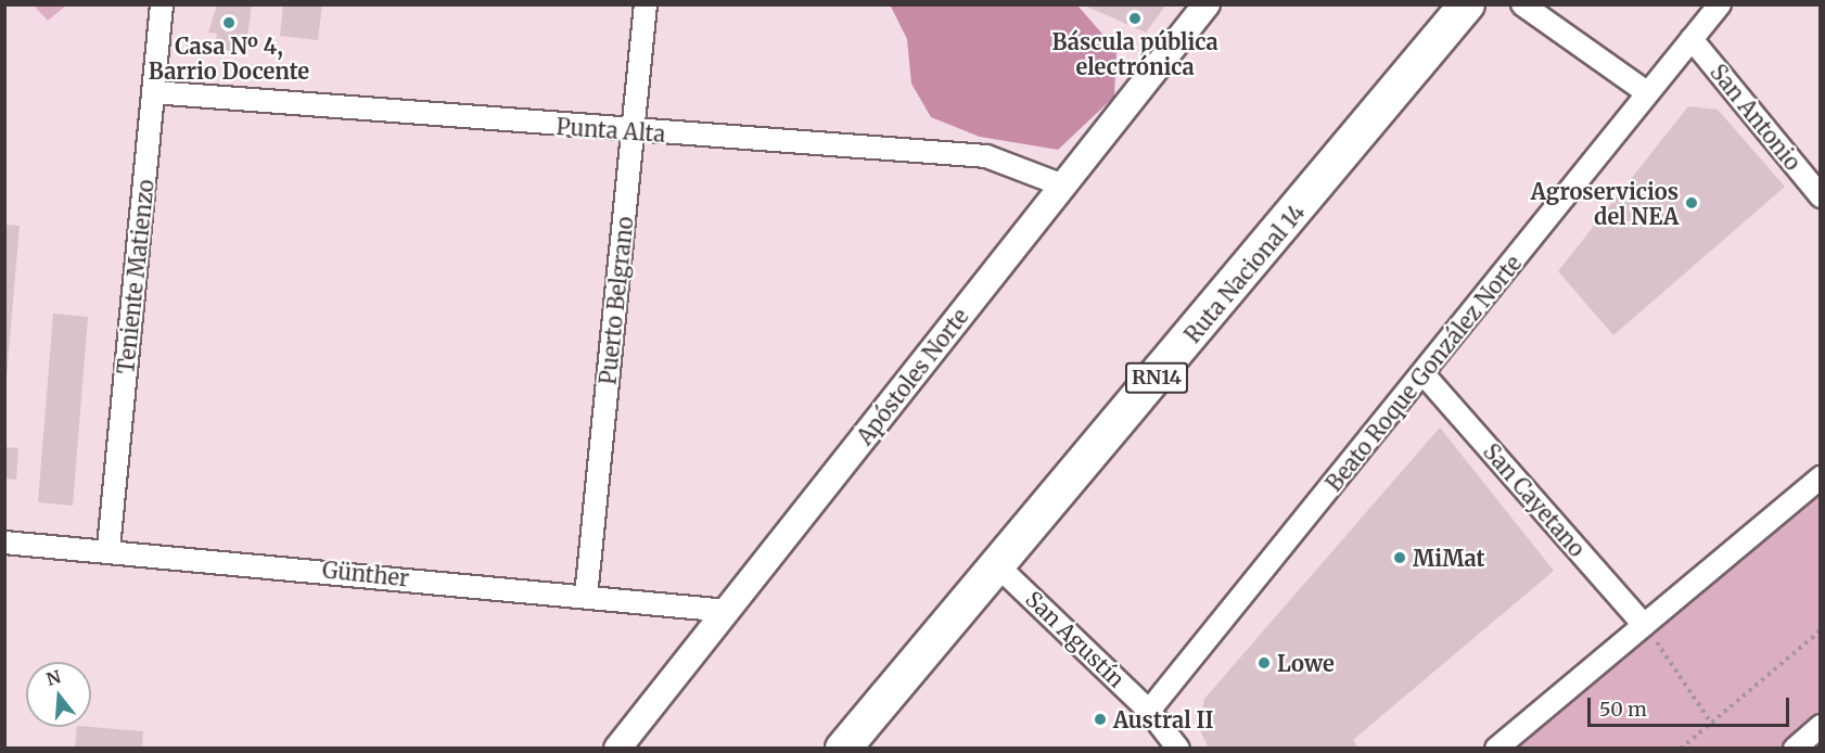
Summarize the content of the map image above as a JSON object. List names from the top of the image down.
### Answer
{
  "streets": {
    "highway": ["Ruta Nacional 14", "RN14"],
    "street": [
      "San Antonio",
      "Punta Alta",
      "Teniente Matienzo",
      "Puerto Belgrano",
      "Beato Roque González Norte",
      "Apóstoles Norte",
      "San Cayetano",
      "Günther",
      "San Agustín"
    ]
  },
  "crossings": [
    ["San Antonio", "Beato Roque González Norte"],
    ["Punta Alta", "Teniente Matienzo"],
    ["Punta Alta", "Puerto Belgrano"],
    ["Punta Alta", "Apóstoles Norte"],
    ["Ruta Nacional 14", "San Agustín"],
    ["Teniente Matienzo", "Günther"],
    ["Puerto Belgrano", "Günther"],
    ["Beato Roque González Norte", "San Cayetano"],
    ["Beato Roque González Norte", "San Agustín"],
    ["Apóstoles Norte", "Günther"]
  ],
  "places": [
    "Báscula pública electrónica",
    "Casa Nº 4, Barrio Docente",
    "Agroservicios del NEA",
    "MiMat",
    "Lowe",
    "Austral II"
  ],
  "scale_bar": "50 m",
  "north": "top"
}
